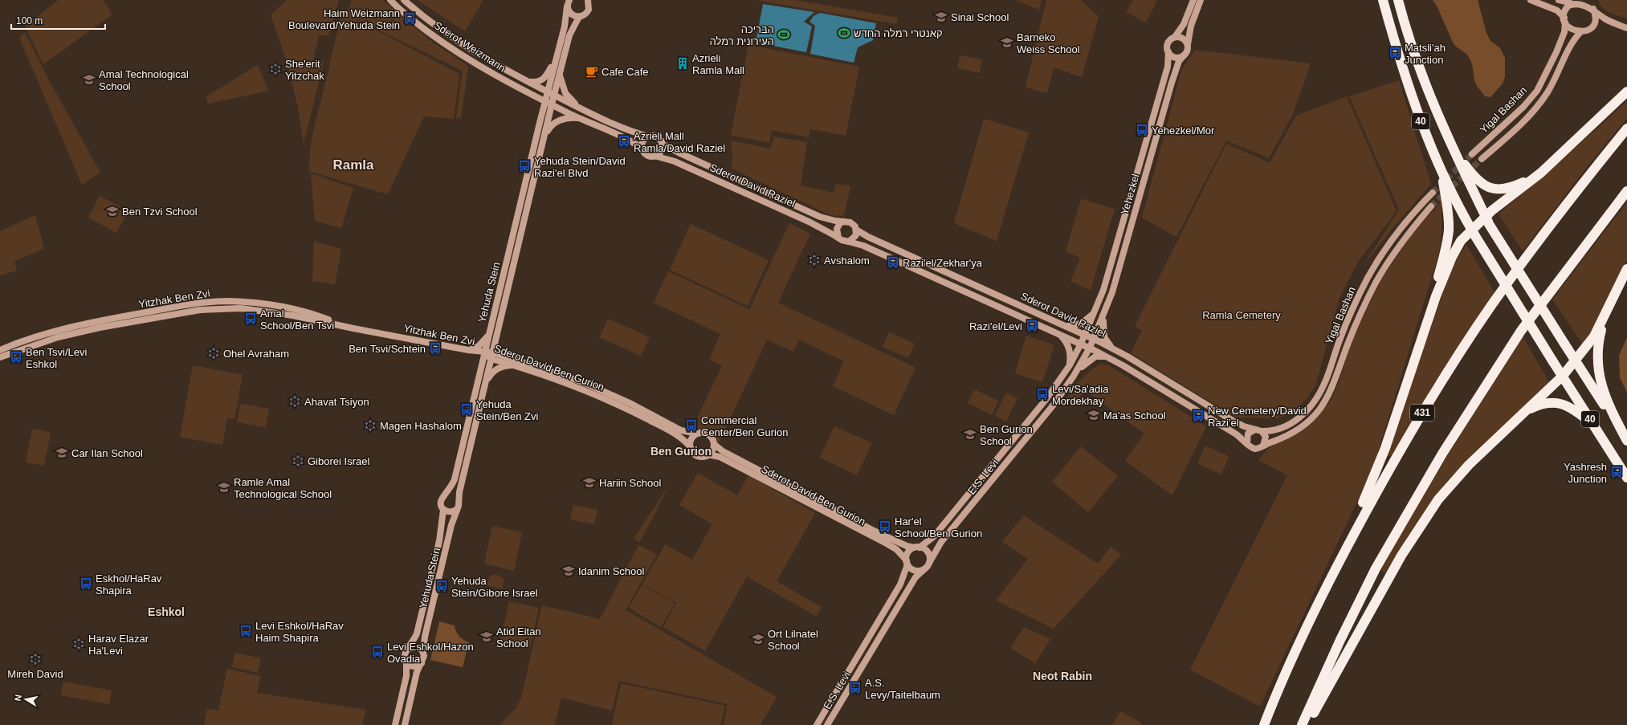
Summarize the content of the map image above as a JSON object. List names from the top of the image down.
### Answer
{
  "streets": {
    "highway": ["40", "431"],
    "main road": [
      "Sderot Weizmann",
      "Yigal Bashan",
      "Sderot David Raziel",
      "Yehezkel",
      "Yehuda Stein",
      "Yitzhak Ben Zvi",
      "Sderot David Ben Gurion",
      "E.S. Levi"
    ]
  },
  "crossings": [
    ["Sderot Weizmann", "Yehuda Stein"],
    ["Yigal Bashan", "Sderot David Raziel"],
    ["Sderot David Raziel", "Yehezkel"],
    ["Sderot David Raziel", "E.S. Levi"],
    ["Yehezkel", "E.S. Levi"],
    ["Yehuda Stein", "Yitzhak Ben Zvi"],
    ["Yehuda Stein", "Sderot David Ben Gurion"],
    ["Yitzhak Ben Zvi", "Sderot David Ben Gurion"],
    ["Sderot David Ben Gurion", "E.S. Levi"]
  ],
  "districts": [
    "Ramla",
    "Ben Gurion",
    "Eshkol",
    "Neot Rabin"
  ],
  "parks": ["Ramla Cemetery"],
  "places": {
    "school or university": [
      "Sinai School",
      "Barneko Weiss School",
      "Amal Technological School",
      "Ben Tzvi School",
      "Ma'as School",
      "Ben Gurion School",
      "Car Ilan School",
      "Hariin School",
      "Ramle Amal Technological School",
      "Idanim School",
      "Atid Eitan School",
      "Ort Lilnatel School"
    ],
    "bus stop": [
      "Haim Weizmann Boulevard/Yehuda Stein",
      "Matsli'ah Junction",
      "Yehezkel/Mor",
      "Azrieli Mall Ramla/David Raziel",
      "Yehuda Stein/David Razi'el Blvd",
      "Razi'el/Zekhar'ya",
      "Amal School/Ben Tsvi",
      "Razi'el/Levi",
      "Ben Tsvi/Schtein",
      "Ben Tsvi/Levi Eshkol",
      "Levi/Sa'adia Mordekhay",
      "Yehuda Stein/Ben Zvi",
      "New Cemetery/David Razi'el",
      "Commercial Center/Ben Gurion",
      "Yashresh Junction",
      "Har'el School/Ben Gurion",
      "Eskhol/HaRav Shapira",
      "Yehuda Stein/Gibore Israel",
      "Levi Eshkol/HaRav Haim Shapira",
      "Levi Eshkol/Hazon Ovadia",
      "A.S. Levy/Taitelbaum"
    ],
    "sports": ["קאנטרי רמלה החדש", "הבריכה העירונית רמלה"],
    "building": ["Azrieli Ramla Mall"],
    "synagogue": [
      "She'erit Yitzchak",
      "Avshalom",
      "Ohel Avraham",
      "Ahavat Tsiyon",
      "Magen Hashalom",
      "Giborei Israel",
      "Harav Elazar Ha'Levi",
      "Mireh David"
    ],
    "cafe": ["Cafe Cafe"]
  },
  "scale_bar": "100 m",
  "north": "left"
}
